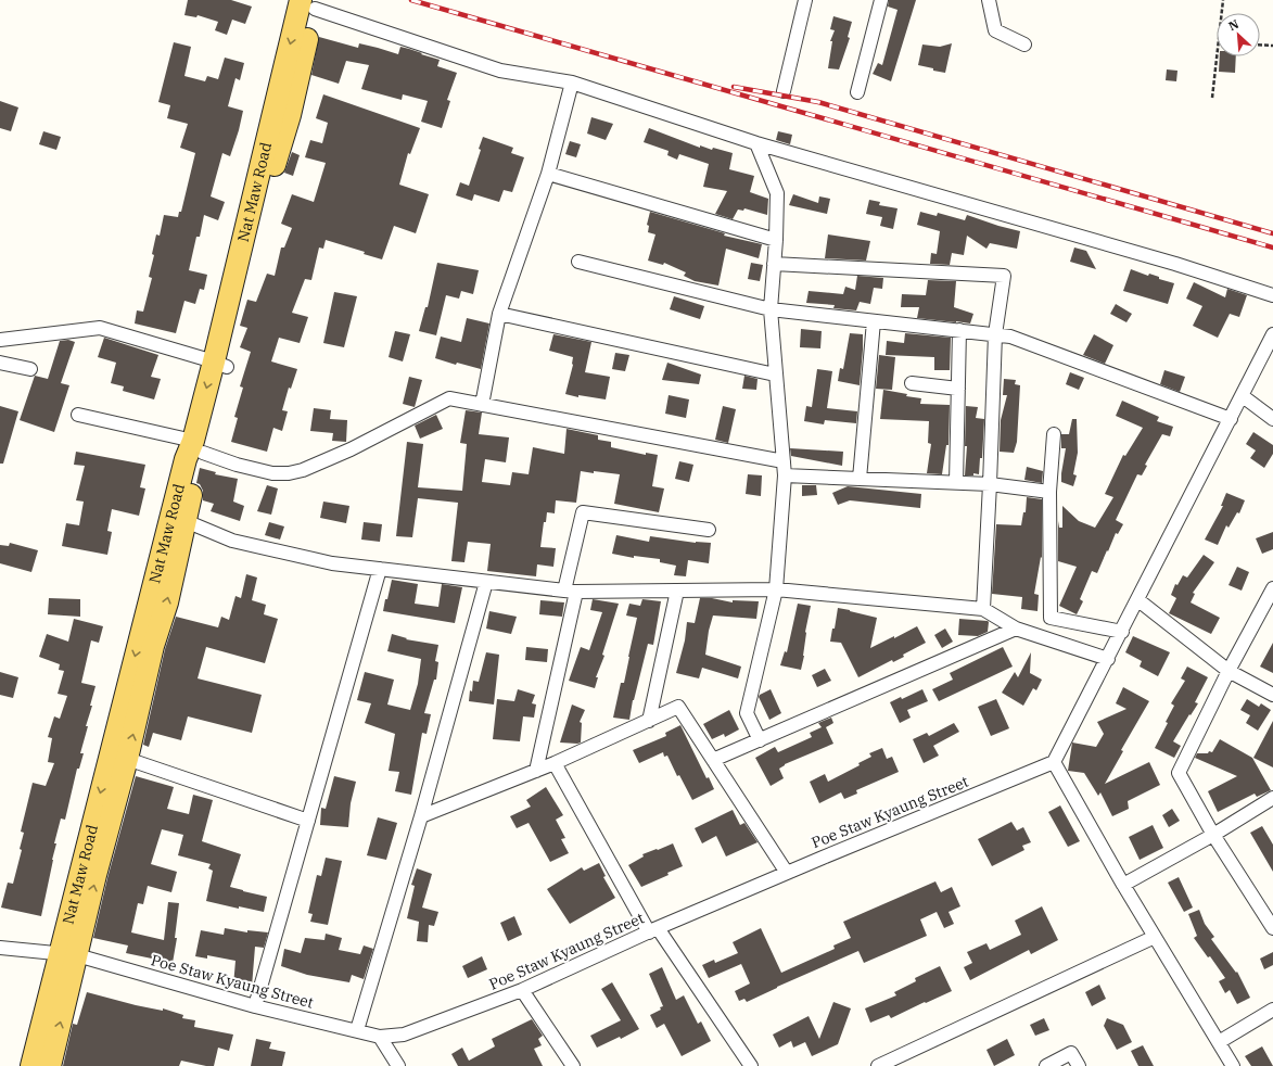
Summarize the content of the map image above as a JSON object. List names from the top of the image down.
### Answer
{
  "streets": {
    "main road": ["Nat Maw Road"],
    "street": ["Poe Staw Kyaung Street"]
  },
  "crossings": [
    ["Nat Maw Road", "Poe Staw Kyaung Street"]
  ],
  "north": "top left"
}
